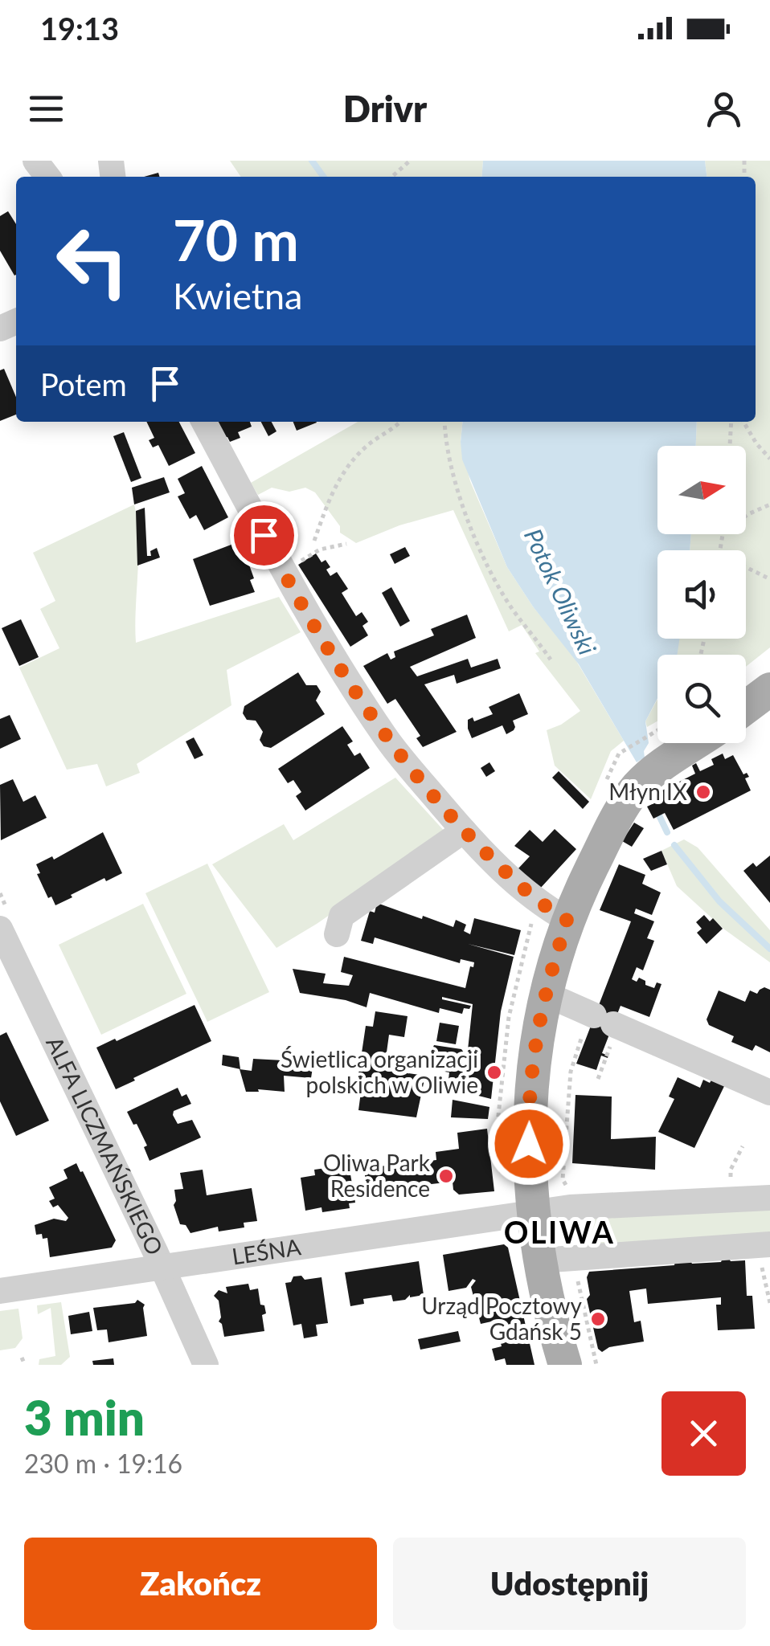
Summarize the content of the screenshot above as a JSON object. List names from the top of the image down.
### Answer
{
  "streets": {
    "street": ["ALFA LICZMAŃSKIEGO", "LEŚNA"]
  },
  "crossings": [
    ["ALFA LICZMAŃSKIEGO", "LEŚNA"]
  ],
  "districts": ["OLIWA"],
  "water": ["Potok Oliwski"],
  "places": [
    "Młyn IX",
    "Świetlica organizacji polskich w Oliwie",
    "Oliwa Park Residence",
    "Urząd Pocztowy Gdańsk 5"
  ],
  "north": "right",
  "page": {
    "status": "19:13",
    "header": "Drivr",
    "turn": ["70 m", "Kwietna"],
    "then": "Potem",
    "heading": ["3 min", "230 m · 19:16"],
    "buttons": ["Zakończ", "Udostępnij"]
  }
}
